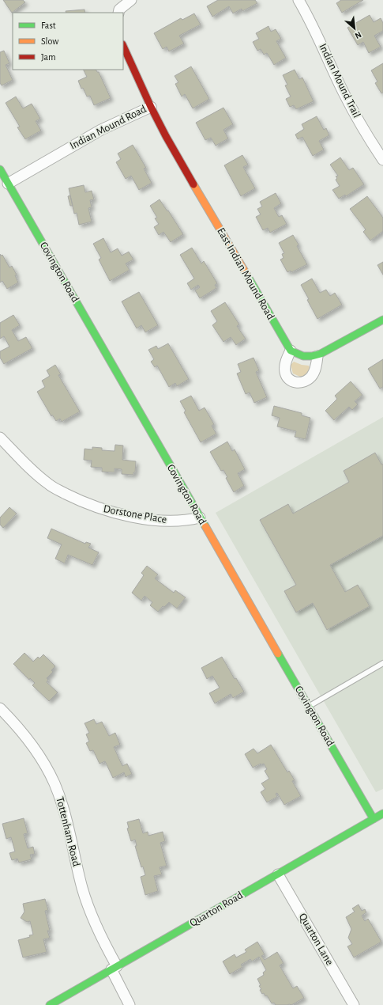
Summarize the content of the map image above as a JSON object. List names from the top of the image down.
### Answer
{
  "streets": {
    "street": [
      "Indian Mound Trail",
      "Indian Mound Road",
      "Covington Road",
      "East Indian Mound Road",
      "Dorstone Place",
      "Tottenham Road",
      "Quarton Road",
      "Quarton Lane"
    ]
  },
  "crossings": [
    ["Indian Mound Road", "Covington Road"],
    ["Indian Mound Road", "East Indian Mound Road"],
    ["Covington Road", "Dorstone Place"],
    ["Covington Road", "Quarton Road"],
    ["Tottenham Road", "Quarton Road"],
    ["Quarton Road", "Quarton Lane"]
  ],
  "legend": ["Fast", "Slow", "Jam"],
  "north": "bottom right"
}
